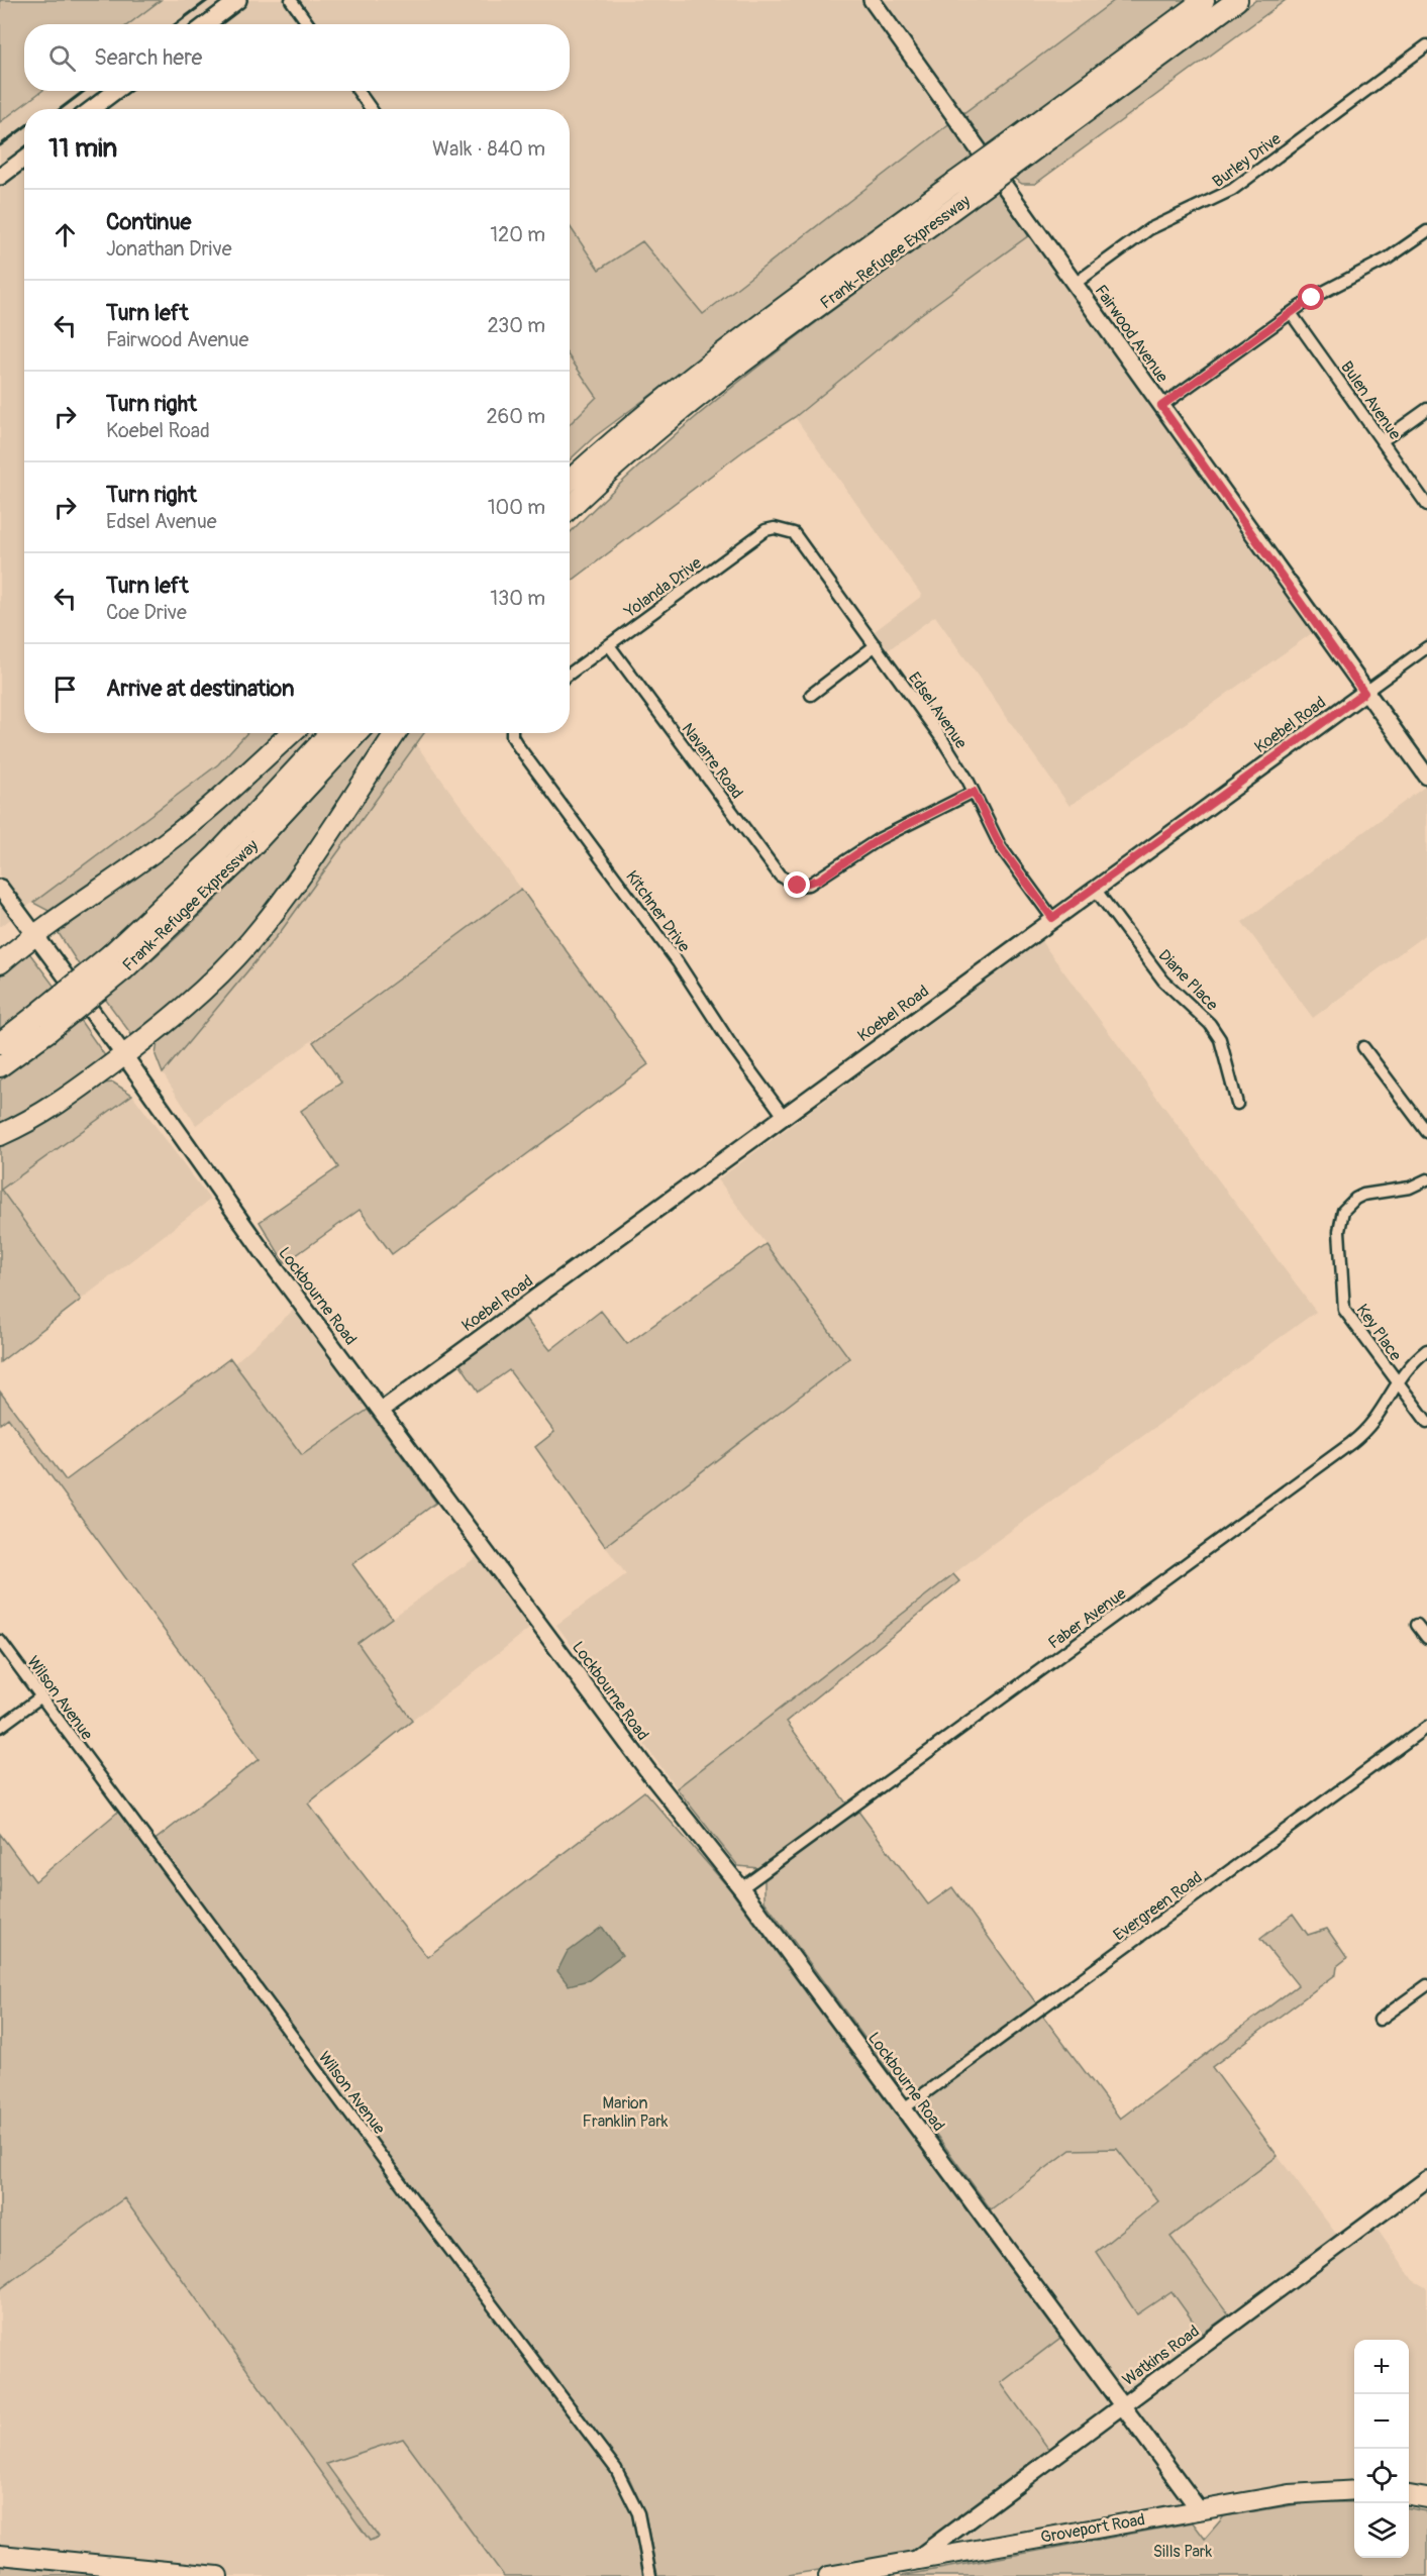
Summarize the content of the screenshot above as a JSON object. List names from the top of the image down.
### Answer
{
  "streets": {
    "highway": ["Frank-Refugee Expressway"],
    "main road": ["Groveport Road"],
    "street": [
      "Burley Drive",
      "Fairwood Avenue",
      "Bulen Avenue",
      "Yolanda Drive",
      "Edsel Avenue",
      "Koebel Road",
      "Navarre Road",
      "Kitchner Drive",
      "Diane Place",
      "Lockbourne Road",
      "Key Place",
      "Faber Avenue",
      "Wilson Avenue",
      "Evergreen Road",
      "Watkins Road"
    ]
  },
  "crossings": [
    ["Burley Drive", "Fairwood Avenue"],
    ["Fairwood Avenue", "Koebel Road"],
    ["Yolanda Drive", "Edsel Avenue"],
    ["Yolanda Drive", "Navarre Road"],
    ["Edsel Avenue", "Koebel Road"],
    ["Edsel Avenue", "Navarre Road"],
    ["Koebel Road", "Kitchner Drive"],
    ["Koebel Road", "Diane Place"],
    ["Koebel Road", "Lockbourne Road"],
    ["Lockbourne Road", "Faber Avenue"],
    ["Lockbourne Road", "Evergreen Road"],
    ["Lockbourne Road", "Watkins Road"],
    ["Lockbourne Road", "Groveport Road"],
    ["Key Place", "Faber Avenue"],
    ["Watkins Road", "Groveport Road"]
  ],
  "parks": ["Marion Franklin Park", "Sills Park"],
  "page": {
    "search": "Search here",
    "heading": ["11 min", "Walk · 840 m"],
    "list": [
      ["Continue", "Jonathan Drive", "120 m"],
      ["Turn left", "Fairwood Avenue", "230 m"],
      ["Turn right", "Koebel Road", "260 m"],
      ["Turn right", "Edsel Avenue", "100 m"],
      ["Turn left", "Coe Drive", "130 m"],
      "Arrive at destination"
    ],
    "map_buttons": ["+", "−"]
  }
}
